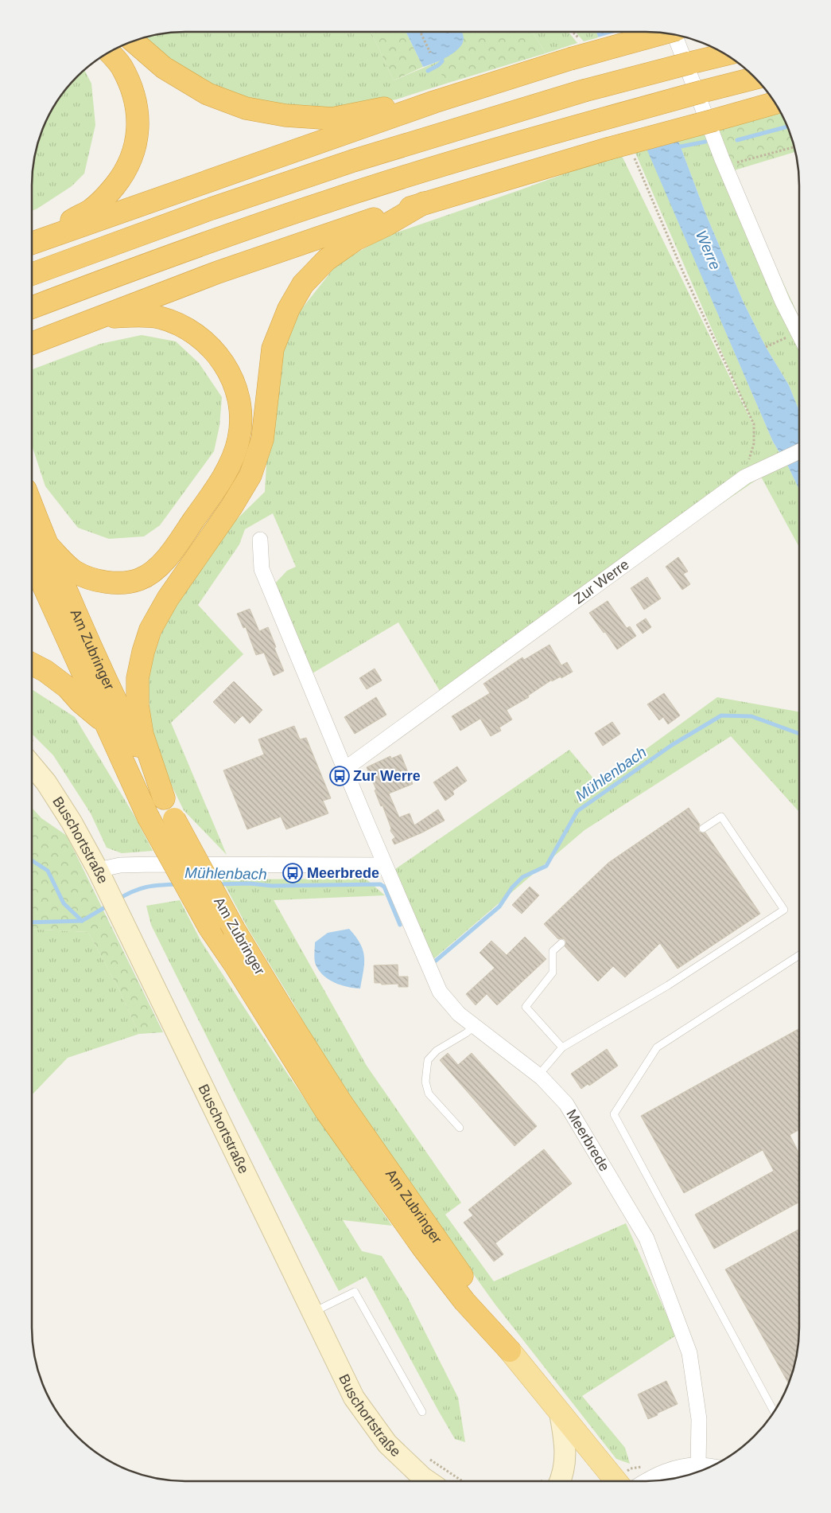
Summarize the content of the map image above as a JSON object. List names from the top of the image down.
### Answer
{
  "streets": {
    "highway": ["Am Zubringer"],
    "main road": ["Buschortstraße"],
    "street": ["Zur Werre", "Meerbrede"]
  },
  "crossings": [
    ["Zur Werre", "Meerbrede"]
  ],
  "water": ["Werre", "Mühlenbach"],
  "places": {
    "bus stop": ["Zur Werre", "Meerbrede"]
  }
}
